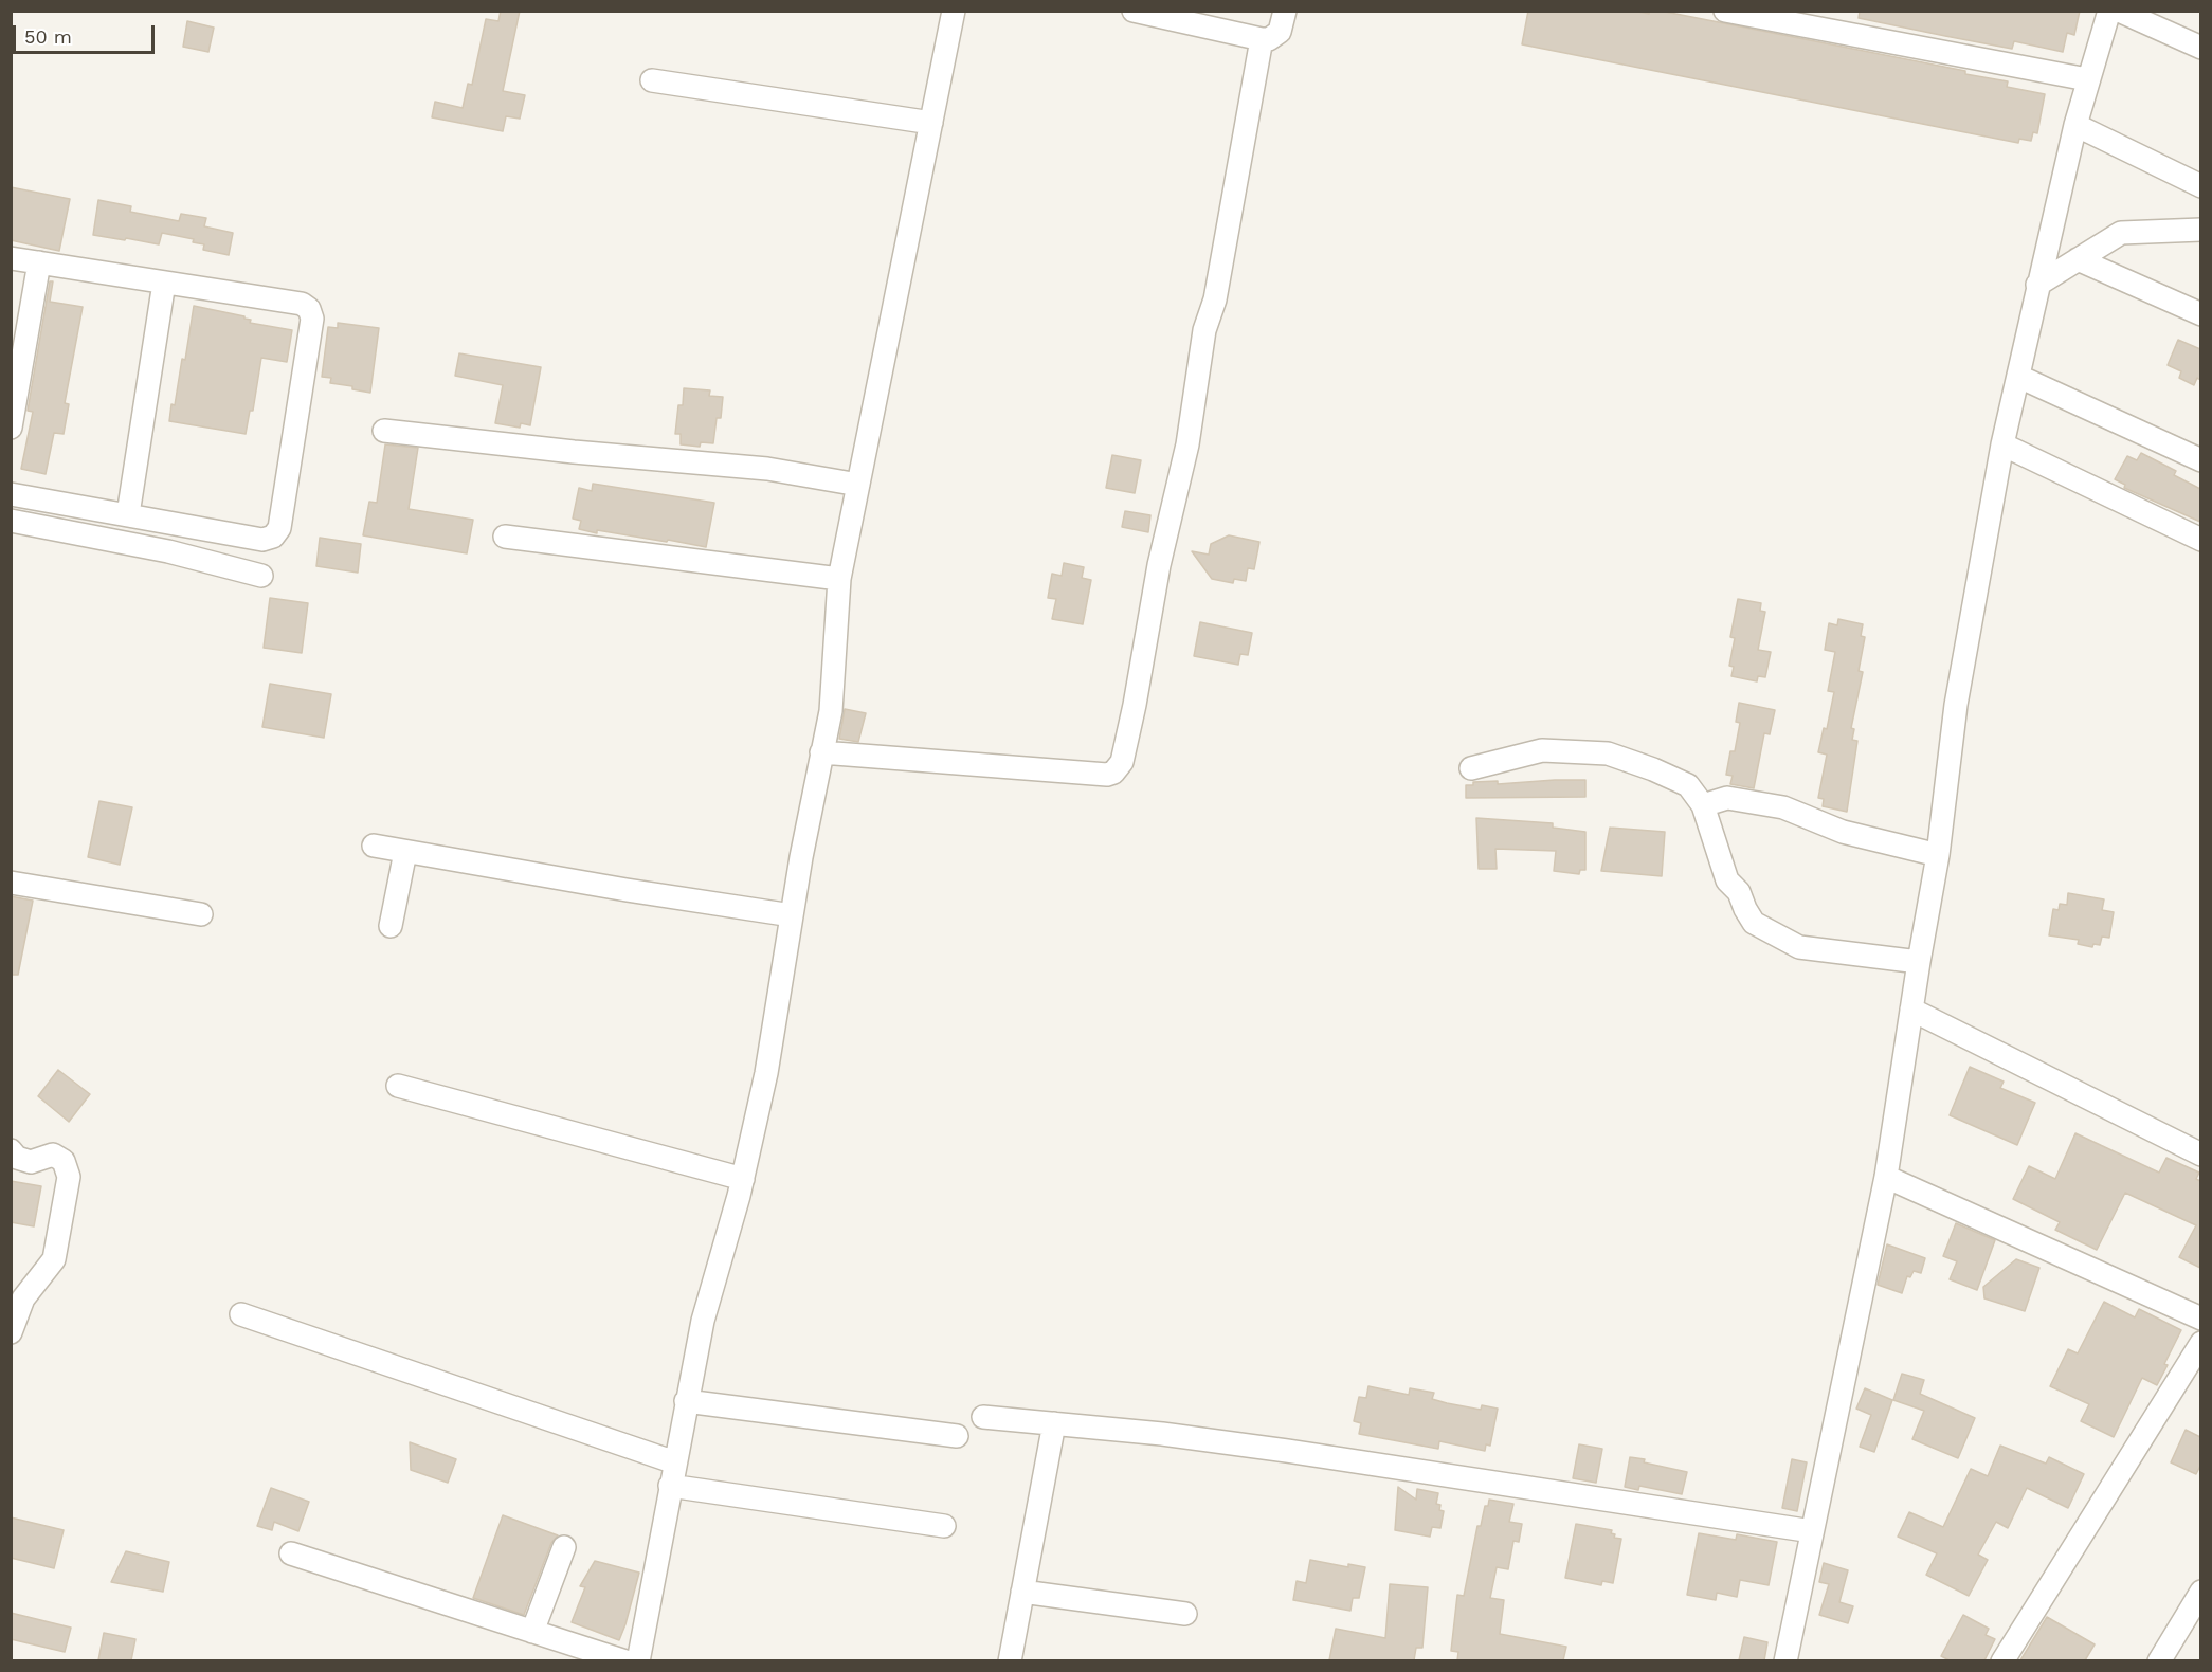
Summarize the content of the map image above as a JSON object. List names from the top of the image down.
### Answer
{
  "scale_bar": "50 m"
}
